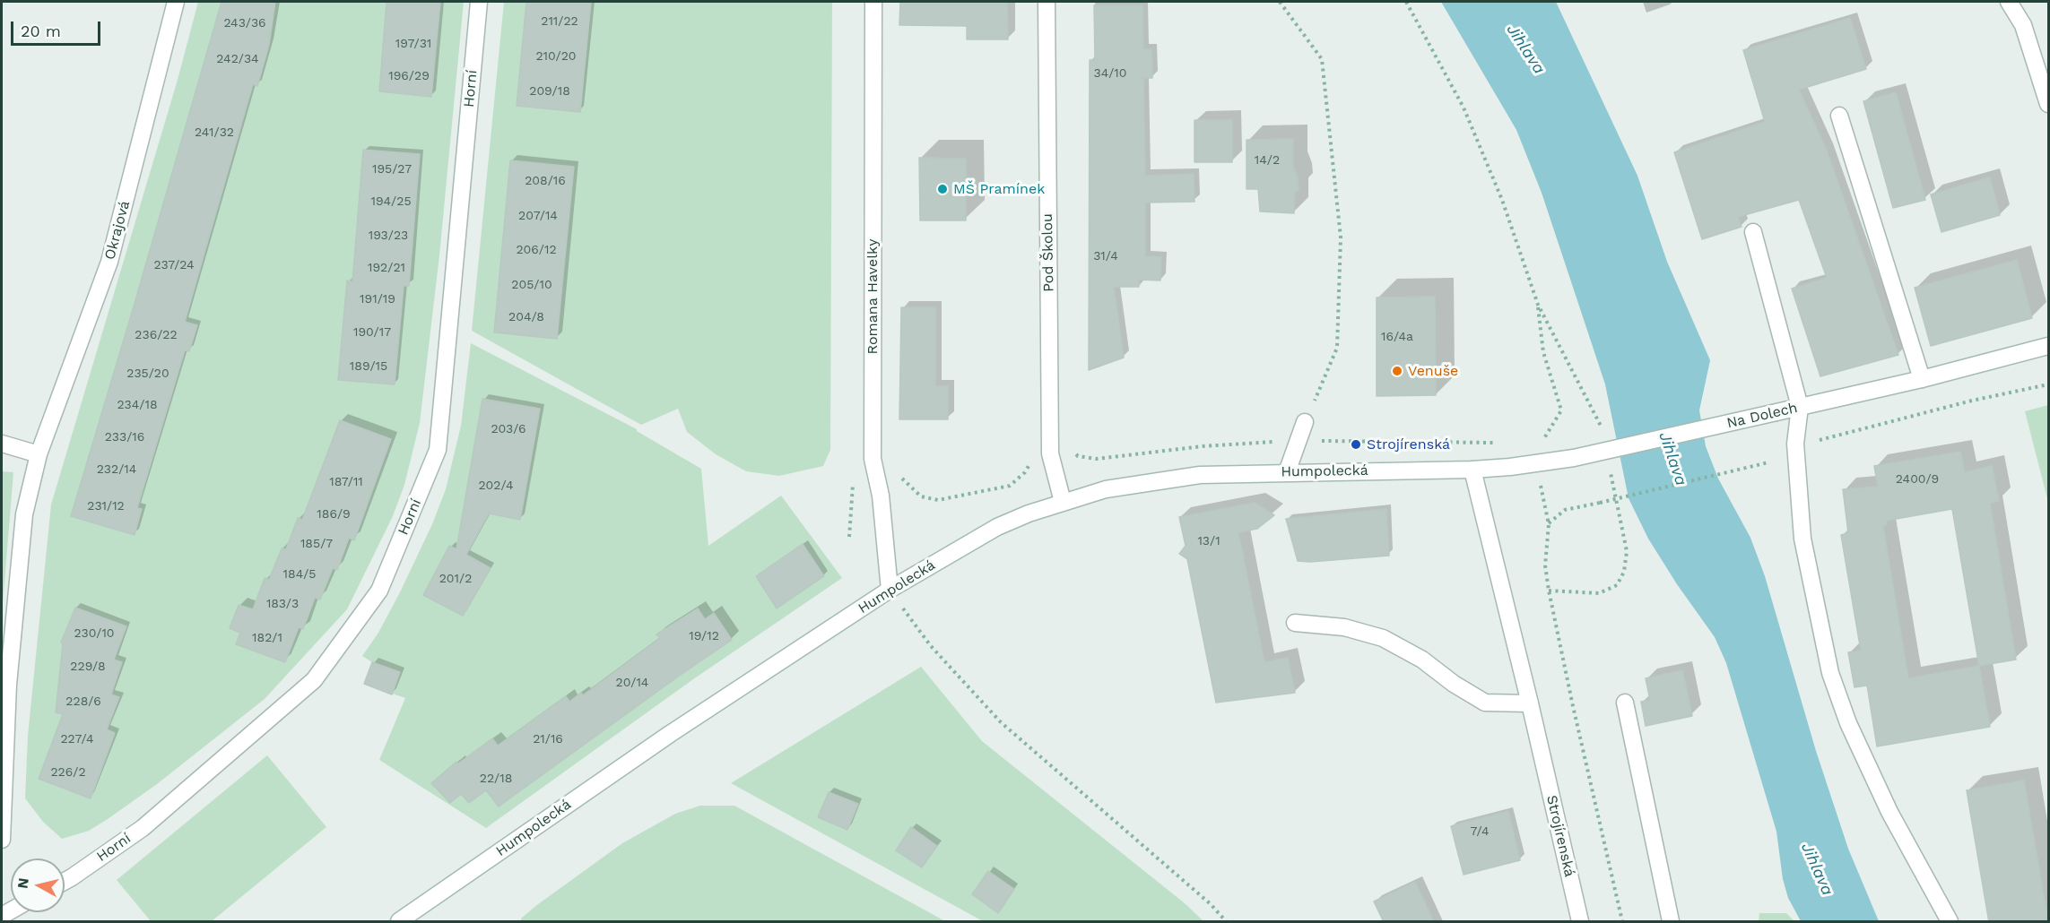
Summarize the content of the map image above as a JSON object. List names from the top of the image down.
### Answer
{
  "streets": {
    "street": [
      "Horní",
      "Okrajová",
      "Pod Školou",
      "Romana Havelky",
      "Na Dolech",
      "Humpolecká",
      "Strojírenská"
    ]
  },
  "crossings": [
    ["Pod Školou", "Humpolecká"],
    ["Romana Havelky", "Humpolecká"],
    ["Na Dolech", "Humpolecká"],
    ["Na Dolech", "Strojírenská"],
    ["Humpolecká", "Strojírenská"]
  ],
  "water": ["Jihlava"],
  "places": ["MŠ Pramínek", "Venuše", "Strojírenská"],
  "house_numbers": [
    "211/22",
    "243/36",
    "197/31",
    "210/20",
    "242/34",
    "34/10",
    "196/29",
    "209/18",
    "241/32",
    "14/2",
    "195/27",
    "208/16",
    "194/25",
    "207/14",
    "193/23",
    "206/12",
    "31/4",
    "237/24",
    "192/21",
    "205/10",
    "191/19",
    "204/8",
    "190/17",
    "236/22",
    "16/4a",
    "189/15",
    "235/20",
    "234/18",
    "203/6",
    "233/16",
    "232/14",
    "2400/9",
    "187/11",
    "202/4",
    "231/12",
    "186/9",
    "13/1",
    "185/7",
    "184/5",
    "201/2",
    "183/3",
    "230/10",
    "19/12",
    "182/1",
    "229/8",
    "20/14",
    "228/6",
    "227/4",
    "21/16",
    "226/2",
    "22/18",
    "7/4"
  ],
  "scale_bar": "20 m",
  "north": "left"
}
